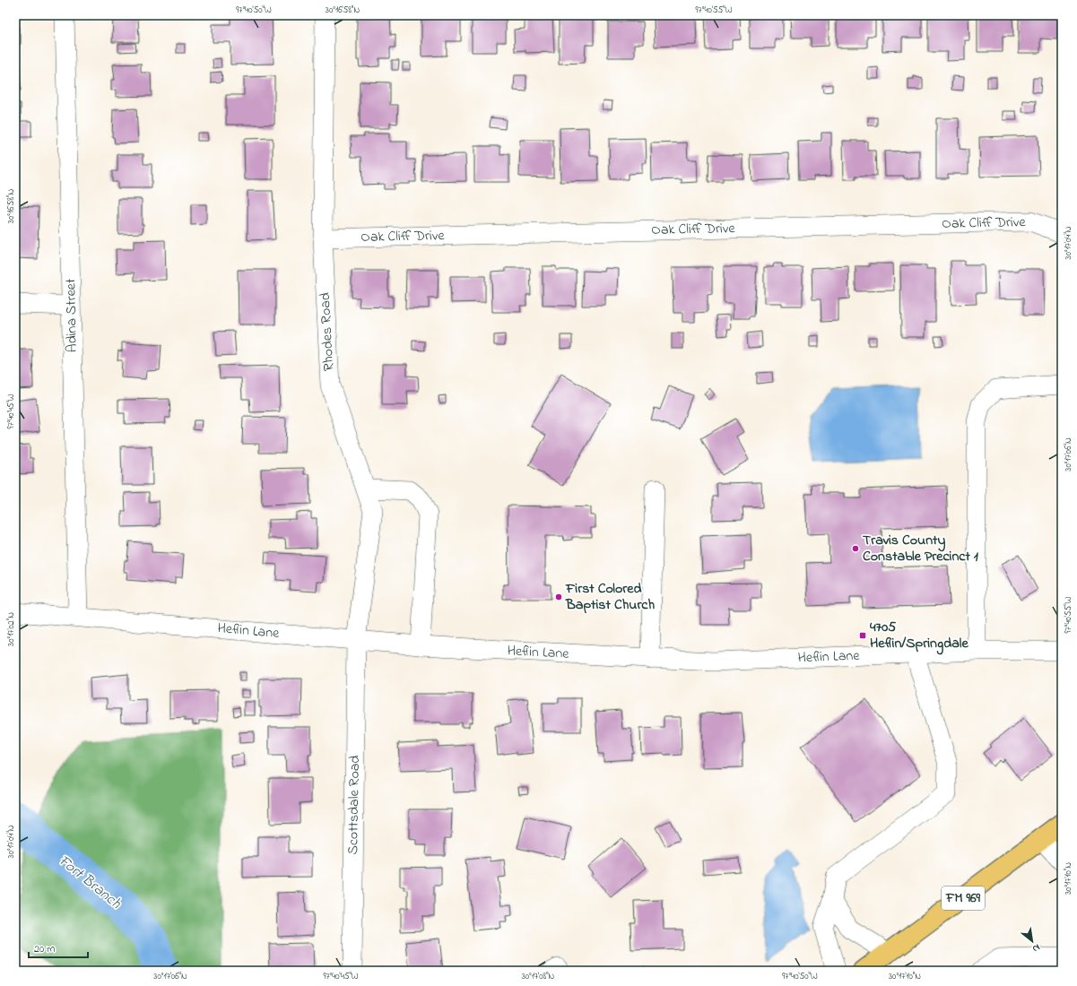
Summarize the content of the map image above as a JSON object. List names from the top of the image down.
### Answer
{
  "streets": {
    "main road": ["FM 969"],
    "street": [
      "Oak Cliff Drive",
      "Adina Street",
      "Rhodes Road",
      "Heflin Lane",
      "Scottsdale Road"
    ]
  },
  "crossings": [
    ["Oak Cliff Drive", "Rhodes Road"],
    ["Adina Street", "Heflin Lane"],
    ["Rhodes Road", "Heflin Lane"],
    ["Rhodes Road", "Scottsdale Road"],
    ["Heflin Lane", "Scottsdale Road"]
  ],
  "water": ["Fort Branch"],
  "places": {
    "other": ["Travis County Constable Precinct 1", "First Colored Baptist Church"],
    "transit": ["4705 Heflin/Springdale"]
  },
  "scale_bar": "20 m",
  "north": "bottom right",
  "coordinates": [
    "97°40'50\"W",
    "30°16'58\"N",
    "97°40'55\"W",
    "30°17'04\"N",
    "97°40'45\"W",
    "30°17'06\"N",
    "30°17'02\"N",
    "30°17'10\"N",
    "30°17'08\"N"
  ]
}
